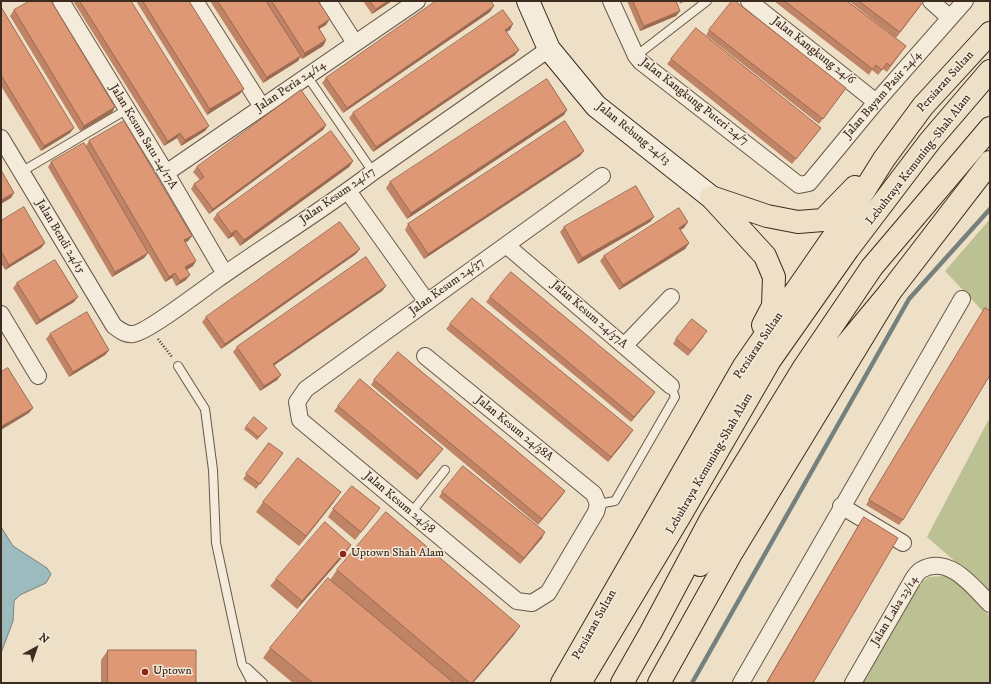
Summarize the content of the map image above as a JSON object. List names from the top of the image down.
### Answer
{
  "streets": {
    "main road": ["Persiaran Sultan", "Lebuhraya Kemuning–Shah Alam", "Lebuhraya Kemuning-Shah Alam"],
    "street": [
      "Jalan Kangkung 24/6",
      "Jalan Peria 24/14",
      "Jalan Bayam Pasir 24/4",
      "Jalan Kangkung Puteri 24/7",
      "Jalan Rebung 24/13",
      "Jalan Kesum Satu 24/17A",
      "Jalan Kesum 24/17",
      "Jalan Bendi 24/15",
      "Jalan Kesum 24/37",
      "Jalan Kesum 24/37A",
      "Jalan Kesum 24/38A",
      "Jalan Kesum 24/38",
      "Jalan Laba 23/14"
    ]
  },
  "crossings": [
    ["Jalan Kangkung 24/6", "Jalan Bayam Pasir 24/4"],
    ["Jalan Peria 24/14", "Jalan Kesum Satu 24/17A"],
    ["Jalan Bayam Pasir 24/4", "Jalan Kangkung Puteri 24/7"],
    ["Jalan Rebung 24/13", "Jalan Kesum 24/17"],
    ["Jalan Kesum Satu 24/17A", "Jalan Kesum 24/17"],
    ["Lebuhraya Kemuning–Shah Alam", "Lebuhraya Kemuning-Shah Alam"],
    ["Jalan Kesum 24/17", "Jalan Bendi 24/15"],
    ["Jalan Kesum 24/37", "Jalan Kesum 24/37A"],
    ["Jalan Kesum 24/37", "Jalan Kesum 24/38"],
    ["Jalan Kesum 24/38A", "Jalan Kesum 24/38"]
  ],
  "places": ["Uptown Shah Alam", "Uptown"],
  "north": "top right"
}
